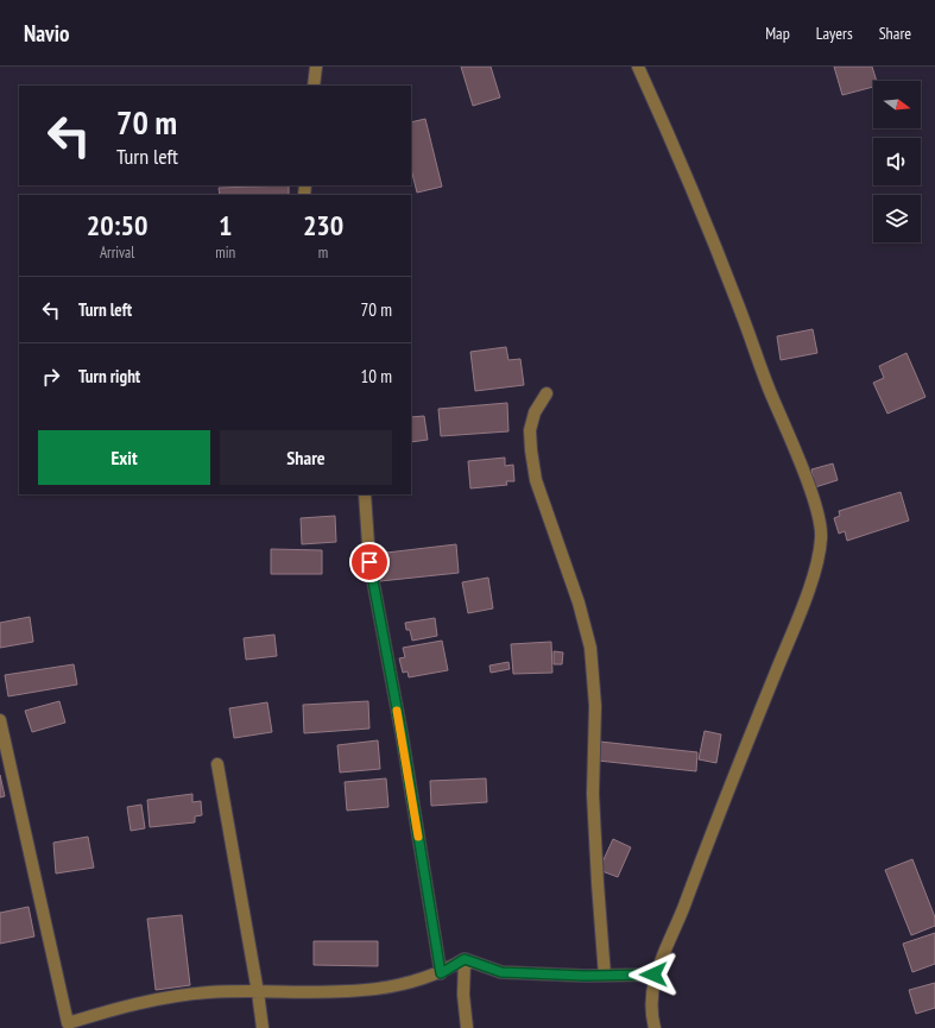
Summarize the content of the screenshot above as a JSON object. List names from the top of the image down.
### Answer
{
  "north": "right",
  "page": {
    "header": "Navio",
    "nav": ["Map", "Layers", "Share"],
    "turn": ["70 m", "Turn left"],
    "eta": [
      "20:50",
      "Arrival",
      "1",
      "min",
      "230",
      "m"
    ],
    "list": [
      {
        "name": "Turn left",
        "value": "70 m"
      },
      {
        "name": "Turn right",
        "value": "10 m"
      }
    ],
    "buttons": ["Exit", "Share"]
  }
}
